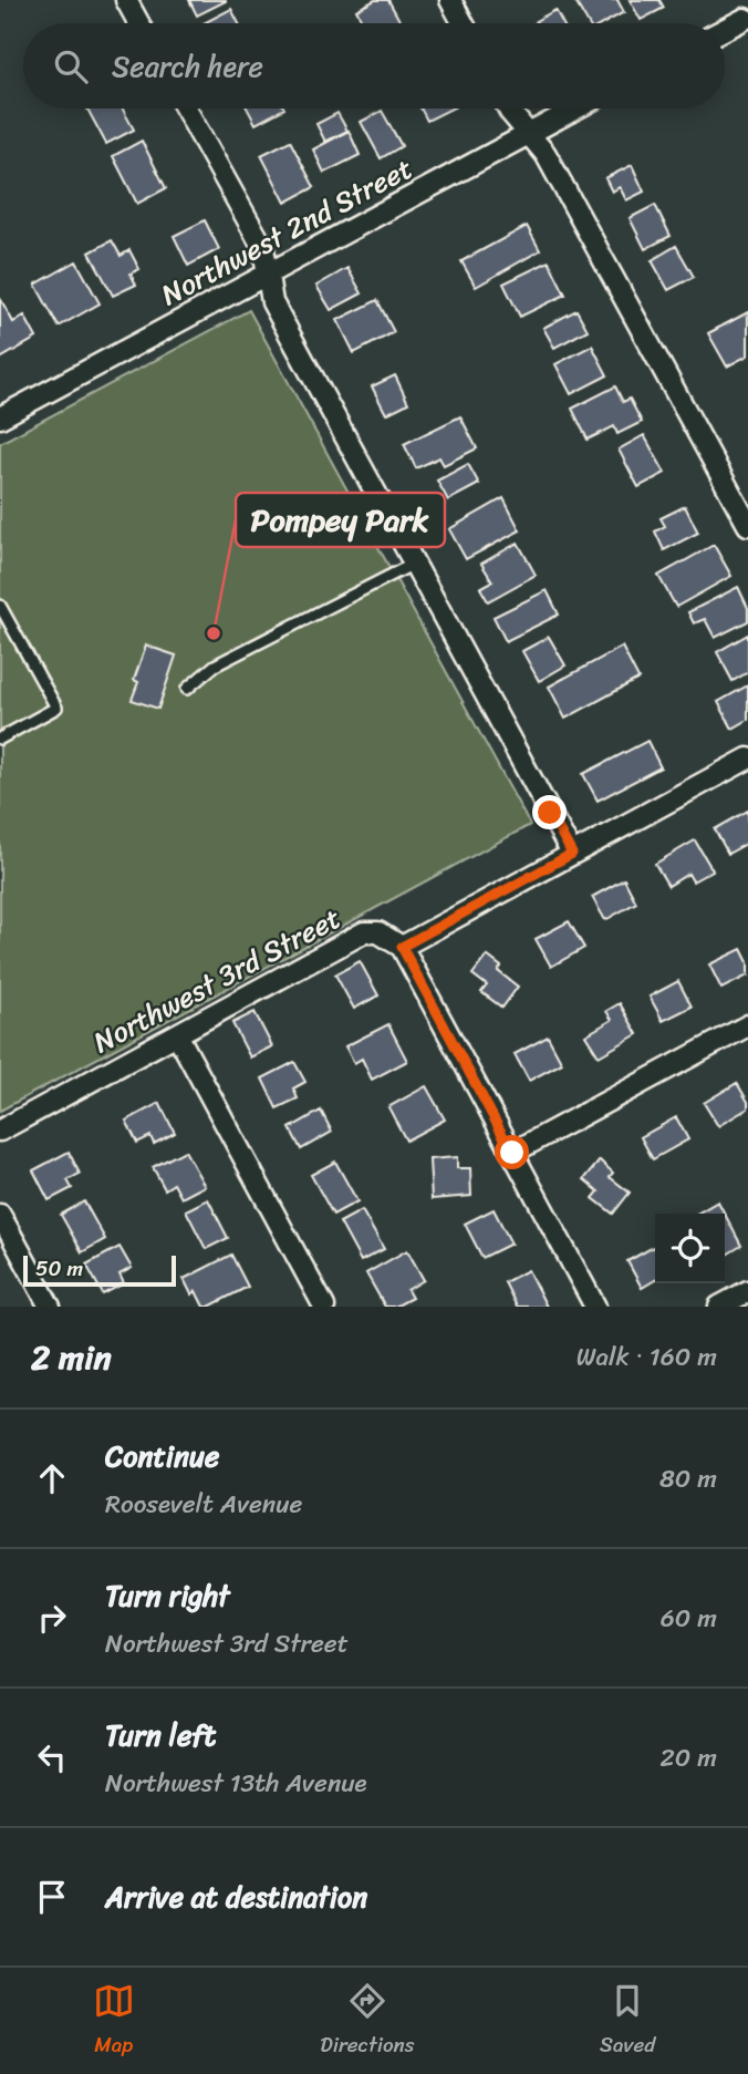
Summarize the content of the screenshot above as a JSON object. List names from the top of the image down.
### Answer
{
  "streets": {
    "street": ["Northwest 2nd Street", "Northwest 3rd Street"]
  },
  "places": ["Pompey Park"],
  "scale_bar": "50 m",
  "page": {
    "search": "Search here",
    "scale": "50 m",
    "heading": ["2 min", "Walk · 160 m"],
    "list": [
      ["Continue", "Roosevelt Avenue", "80 m"],
      ["Turn right", "Northwest 3rd Street", "60 m"],
      ["Turn left", "Northwest 13th Avenue", "20 m"],
      "Arrive at destination"
    ],
    "nav": ["Map", "Directions", "Saved"]
  }
}
